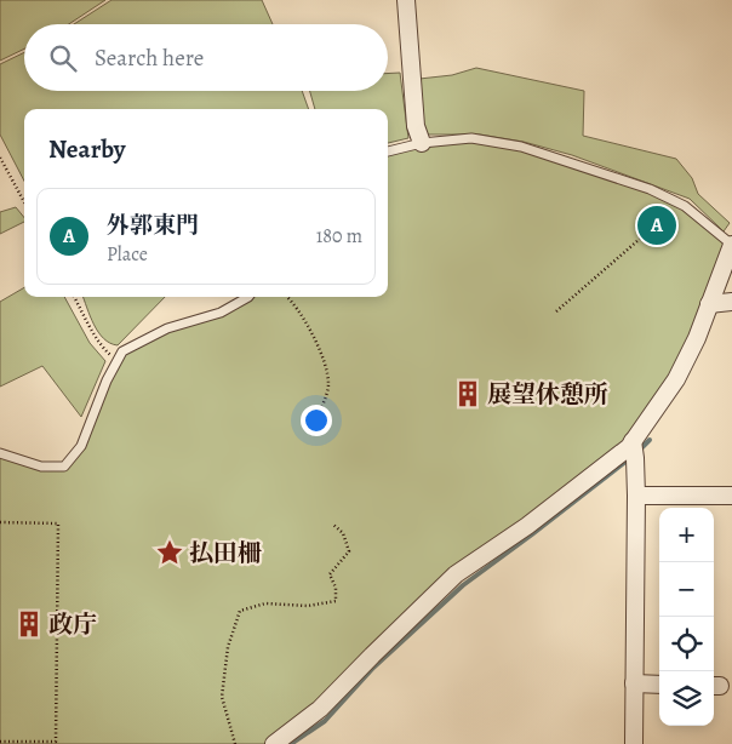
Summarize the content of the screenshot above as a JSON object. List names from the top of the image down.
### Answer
{
  "places": {
    "building": ["展望休憩所", "政庁"],
    "place": ["払田柵"]
  },
  "page": {
    "search": "Search here",
    "heading": "Nearby",
    "list": [
      {
        "mark": "A",
        "name": "外郭東門",
        "note": "Place",
        "value": "180 m"
      }
    ],
    "pins": "A",
    "map_buttons": ["+", "−"]
  }
}
